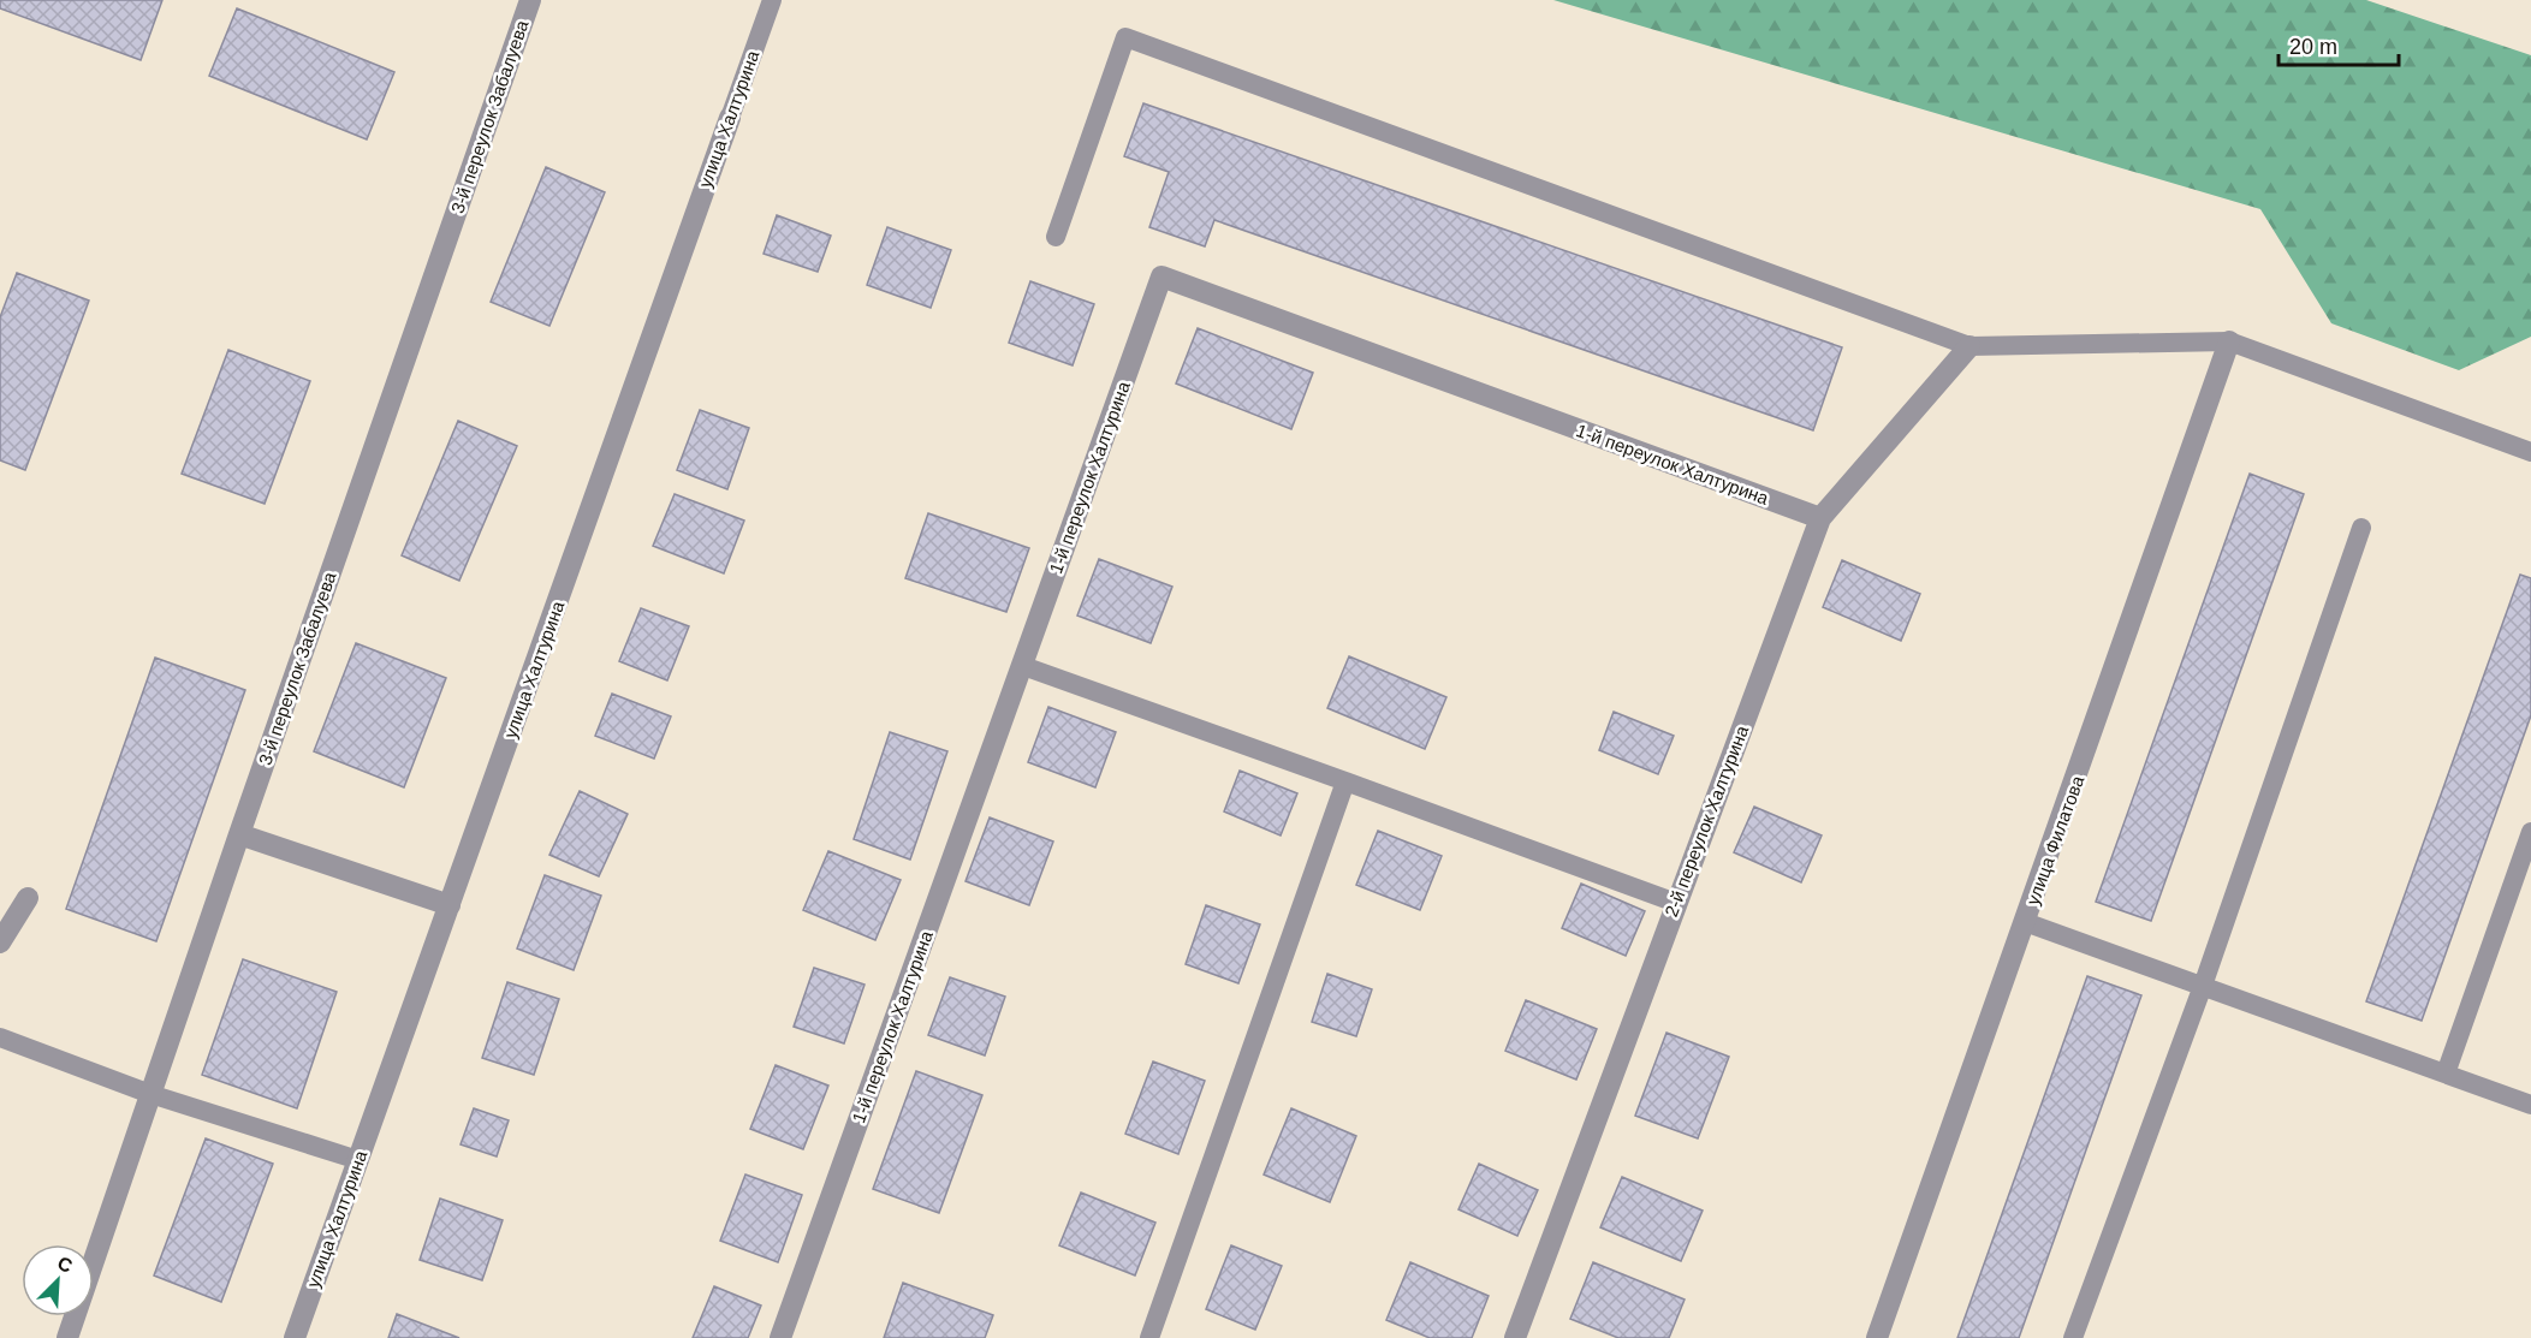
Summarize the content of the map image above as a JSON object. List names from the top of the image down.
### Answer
{
  "streets": {
    "street": [
      "3-й переулок Забалуева",
      "улица Халтурина",
      "1-й переулок Халтурина",
      "2-й переулок Халтурина",
      "улица Филатова"
    ]
  },
  "crossings": [
    ["1-й переулок Халтурина", "2-й переулок Халтурина"]
  ],
  "scale_bar": "20 m",
  "north": "top right"
}
